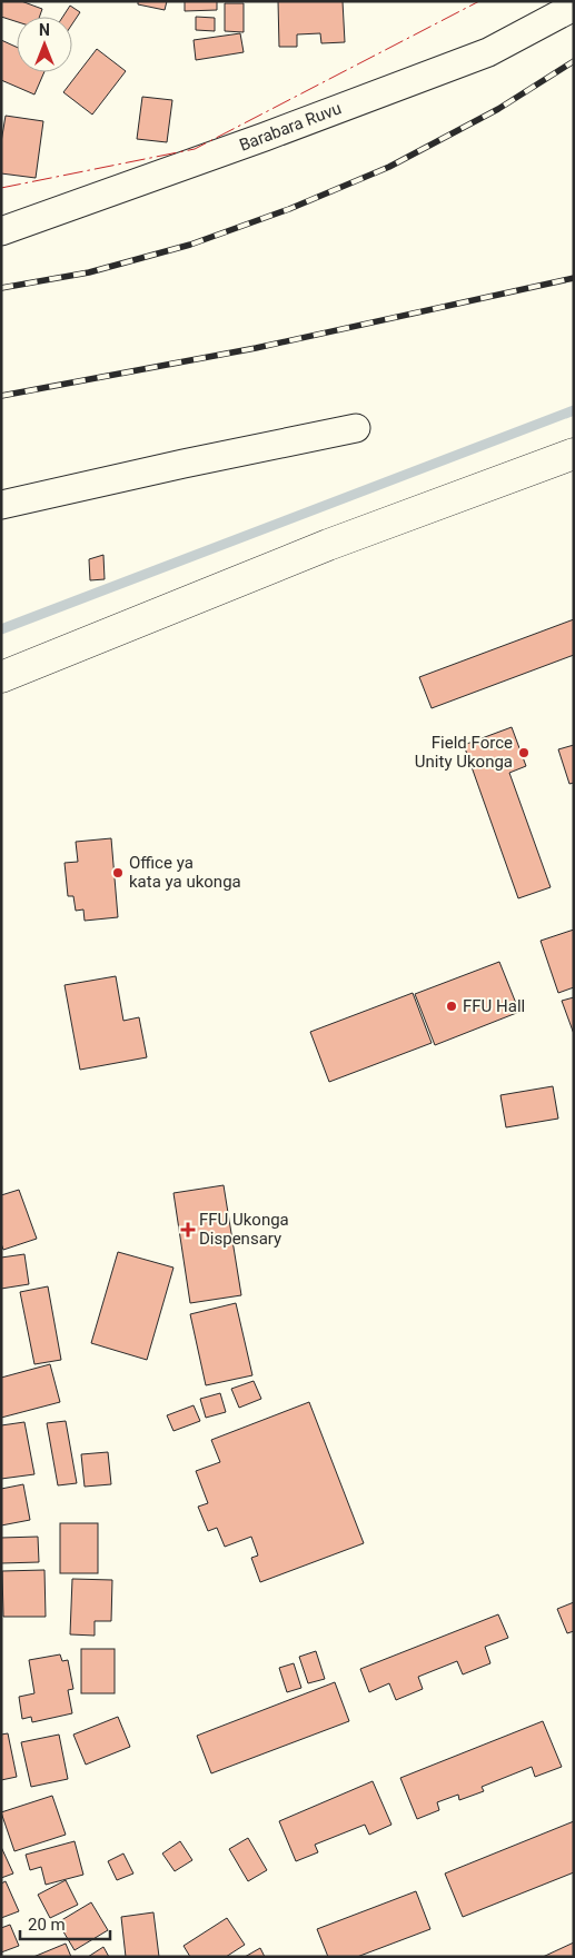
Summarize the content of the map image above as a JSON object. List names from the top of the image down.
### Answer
{
  "streets": {
    "street": ["Barabara Ruvu"]
  },
  "places": {
    "other": ["Field Force Unity Ukonga", "Office ya kata ya ukonga", "FFU Hall"],
    "health": ["FFU Ukonga Dispensary"]
  },
  "scale_bar": "20 m",
  "north": "top"
}
